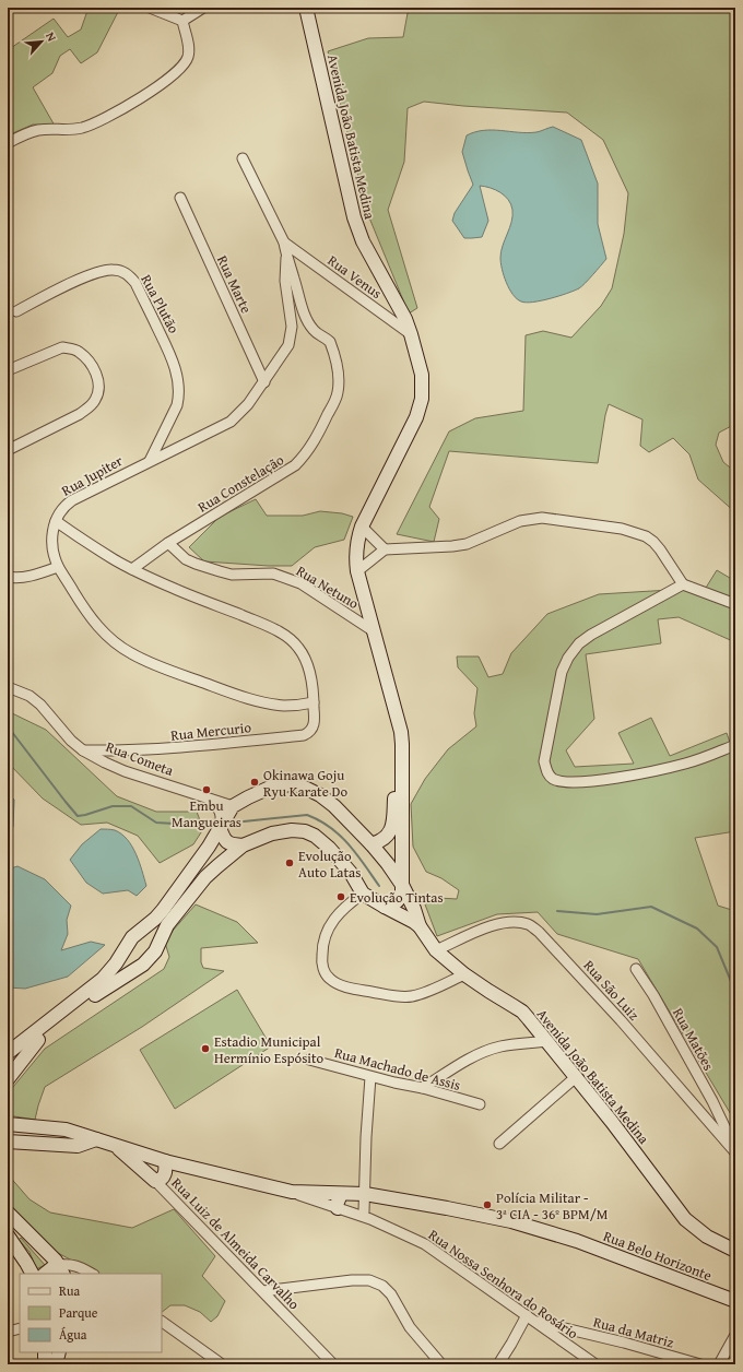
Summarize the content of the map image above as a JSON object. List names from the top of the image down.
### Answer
{
  "streets": {
    "main road": ["Avenida João Batista Medina", "Rua Luiz de Almeida Carvalho", "Rua Belo Horizonte"],
    "street": [
      "Rua Venus",
      "Rua Marte",
      "Rua Plutão",
      "Rua Jupiter",
      "Rua Constelação",
      "Rua Netuno",
      "Rua Mercurio",
      "Rua Cometa",
      "Rua São Luiz",
      "Rua Matões",
      "Rua Machado de Assis",
      "Rua Nossa Senhora do Rosário",
      "Rua da Matriz"
    ]
  },
  "crossings": [
    ["Avenida João Batista Medina", "Rua Venus"],
    ["Avenida João Batista Medina", "Rua Netuno"],
    ["Avenida João Batista Medina", "Rua São Luiz"],
    ["Rua Venus", "Rua Constelação"],
    ["Rua Marte", "Rua Jupiter"],
    ["Rua Plutão", "Rua Jupiter"],
    ["Rua Jupiter", "Rua Constelação"],
    ["Rua Jupiter", "Rua Mercurio"],
    ["Rua Constelação", "Rua Netuno"],
    ["Rua Mercurio", "Rua Cometa"],
    ["Rua Luiz de Almeida Carvalho", "Rua Belo Horizonte"],
    ["Rua Belo Horizonte", "Rua Nossa Senhora do Rosário"],
    ["Rua Nossa Senhora do Rosário", "Rua da Matriz"]
  ],
  "places": [
    "Okinawa Goju Ryu Karate Do",
    "Embu Mangueiras",
    "Evolução Auto Latas",
    "Evolução Tintas",
    "Estadio Municipal Hermínio Espósito",
    "Polícia Militar - 3ª CIA - 36º BPM/M"
  ],
  "legend": ["Rua", "Parque", "Água"],
  "north": "top right"
}
